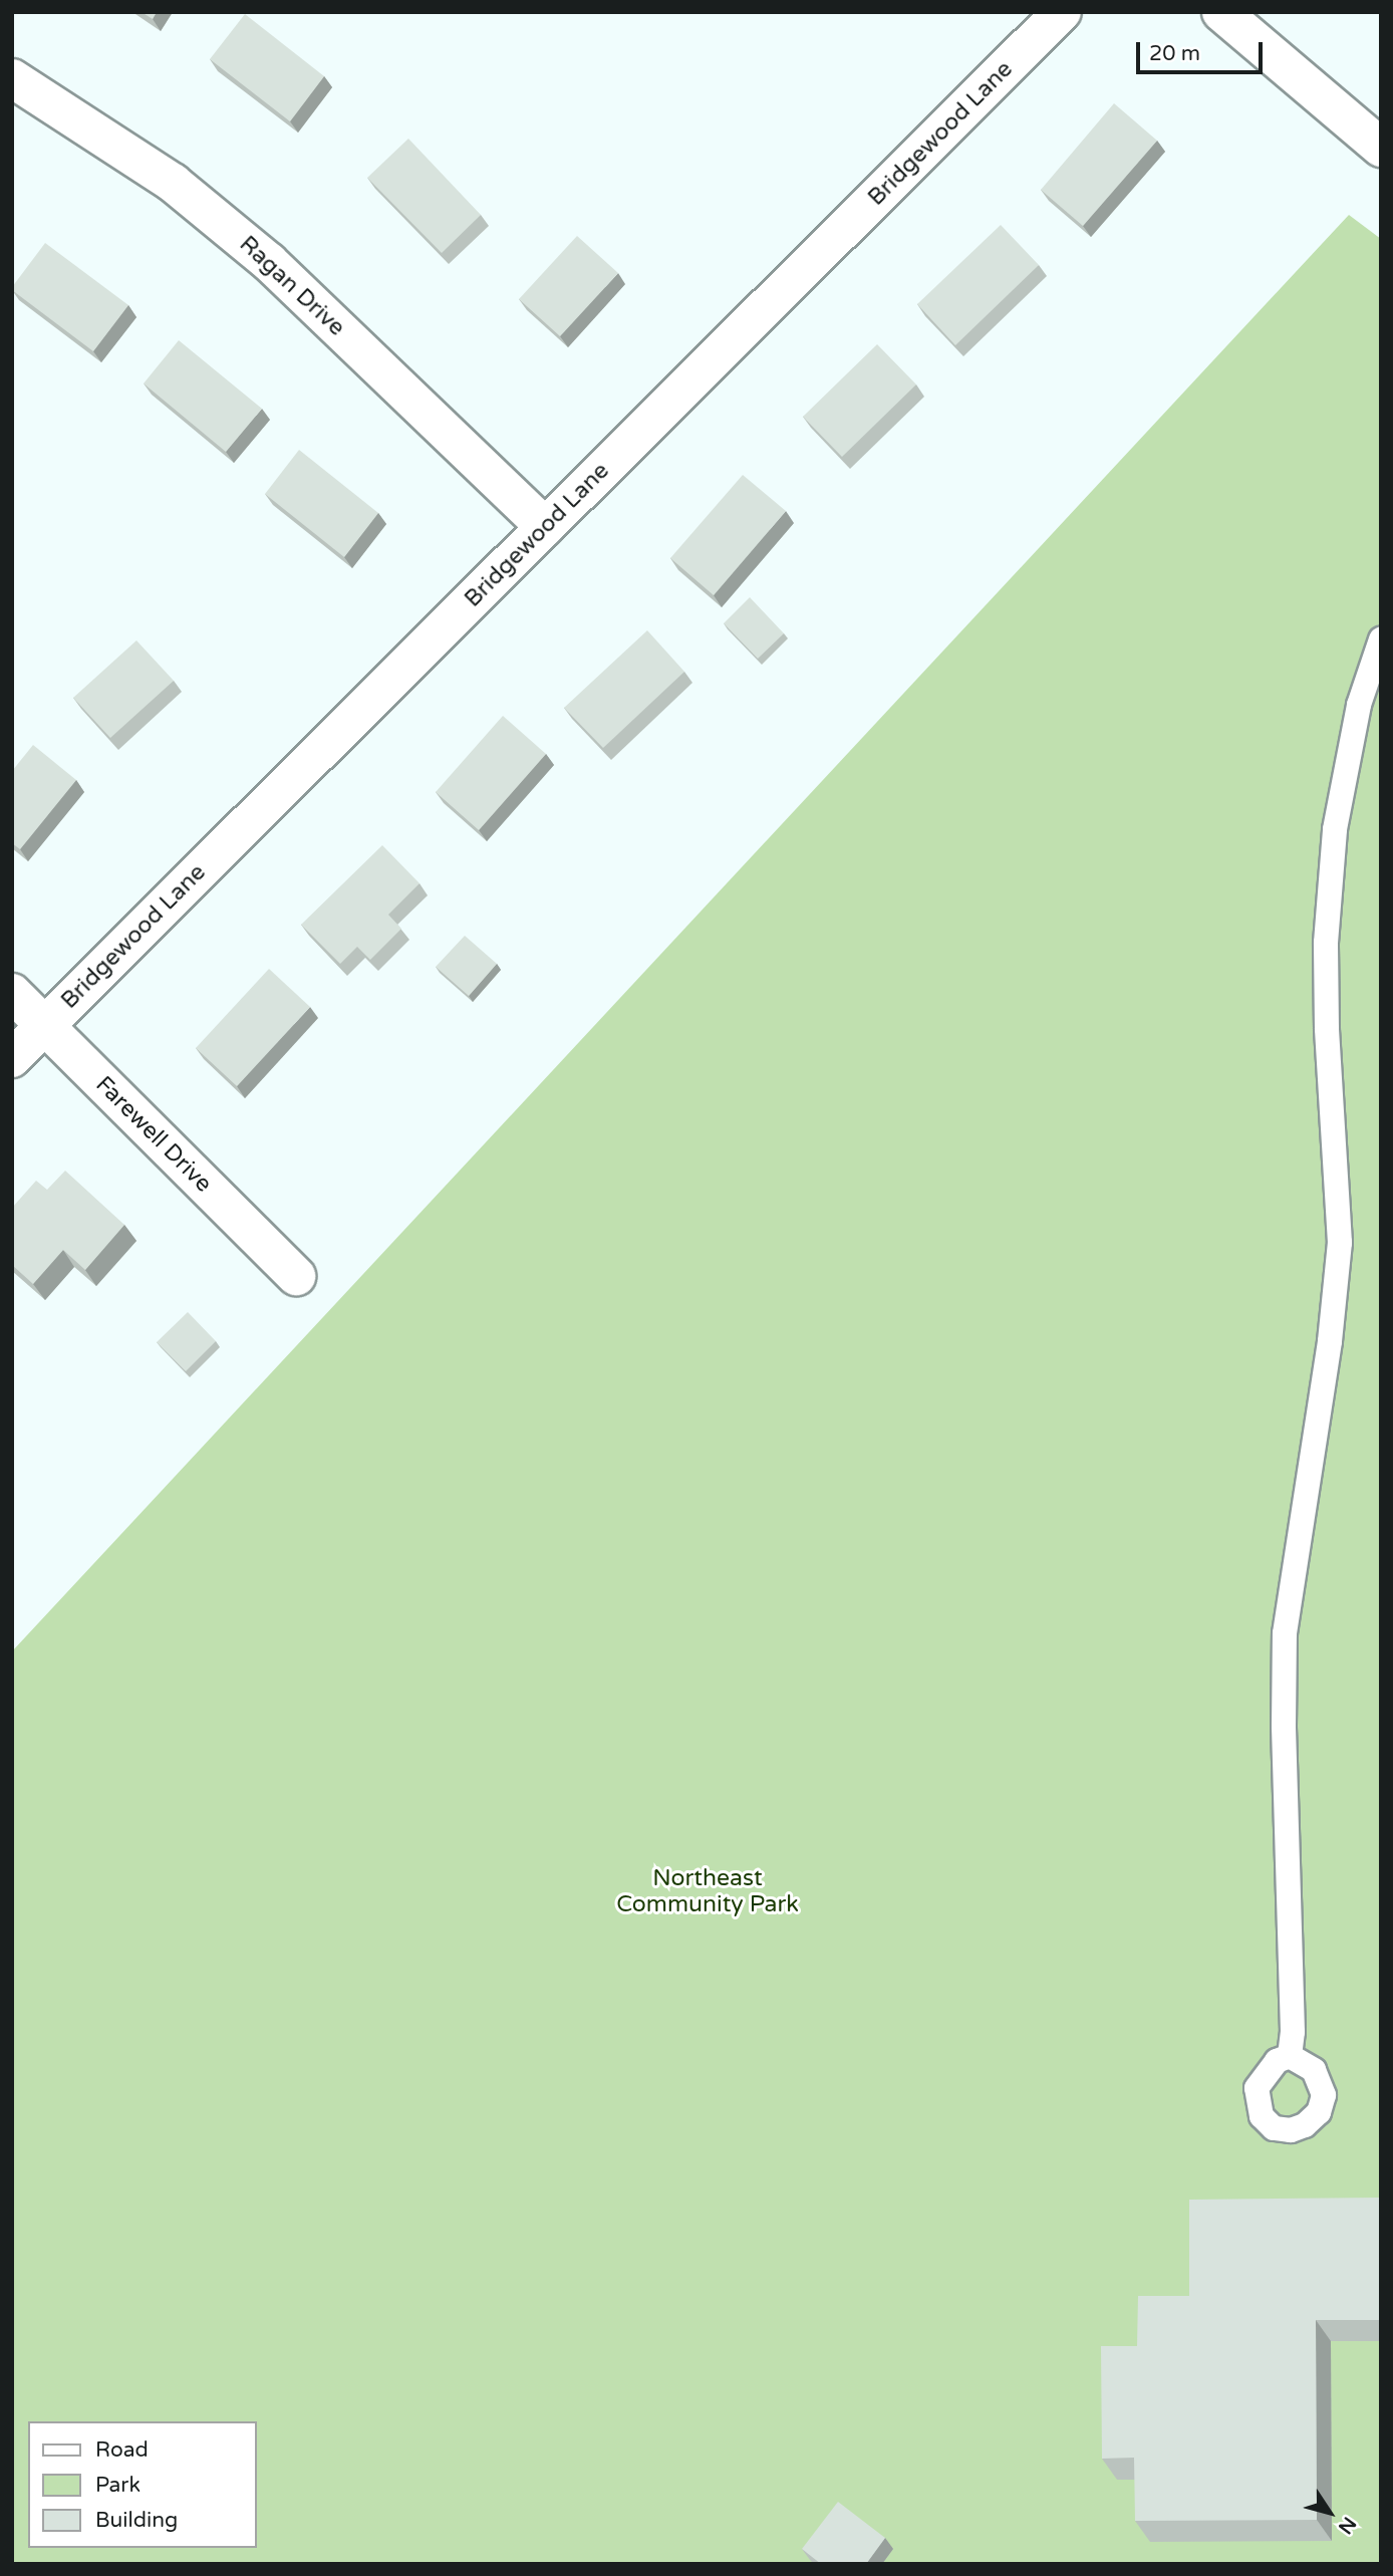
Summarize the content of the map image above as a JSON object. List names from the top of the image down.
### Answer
{
  "streets": {
    "street": ["Bridgewood Lane", "Ragan Drive", "Farewell Drive"]
  },
  "crossings": [
    ["Bridgewood Lane", "Ragan Drive"],
    ["Bridgewood Lane", "Farewell Drive"]
  ],
  "parks": ["Northeast Community Park"],
  "legend": ["Road", "Park", "Building"],
  "scale_bar": "20 m",
  "north": "bottom right"
}
